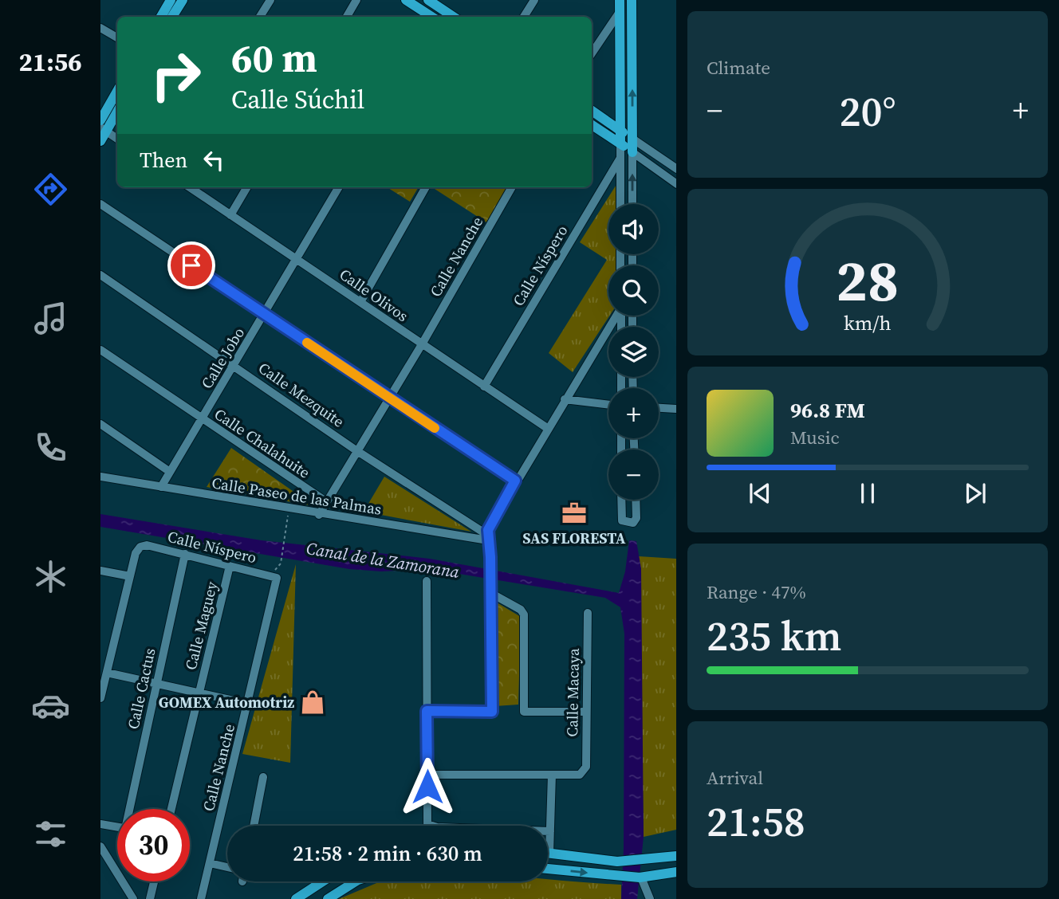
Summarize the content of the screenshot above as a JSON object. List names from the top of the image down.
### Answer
{
  "streets": {
    "street": [
      "Calle Nanche",
      "Calle Níspero",
      "Calle Olivos",
      "Calle Jobo",
      "Calle Mezquite",
      "Calle Chalahuite",
      "Calle Paseo de las Palmas",
      "Calle Maguey",
      "Calle Cactus",
      "Calle Macaya"
    ]
  },
  "crossings": [
    ["Calle Nanche", "Calle Níspero"],
    ["Calle Nanche", "Calle Olivos"],
    ["Calle Nanche", "Calle Mezquite"],
    ["Calle Nanche", "Calle Chalahuite"],
    ["Calle Nanche", "Calle Paseo de las Palmas"],
    ["Calle Níspero", "Calle Olivos"],
    ["Calle Níspero", "Calle Maguey"],
    ["Calle Níspero", "Calle Cactus"],
    ["Calle Olivos", "Calle Jobo"],
    ["Calle Jobo", "Calle Mezquite"],
    ["Calle Jobo", "Calle Chalahuite"],
    ["Calle Jobo", "Calle Paseo de las Palmas"],
    ["Calle Mezquite", "Calle Paseo de las Palmas"]
  ],
  "water": ["Canal de la Zamorana"],
  "places": {
    "office": ["SAS FLORESTA"],
    "shop": ["GOMEX Automotriz"]
  },
  "page": {
    "tabs": "21:56",
    "tile": [
      "Climate",
      ["Range · 47%", "235 km"],
      ["Arrival", "21:58"]
    ],
    "turn": ["60 m", "Calle Súchil"],
    "heat": ["−", "20°", "+"],
    "then": "Then",
    "map_buttons": ["+", "−"],
    "song": ["96.8 FM", "Music"],
    "limit": "30",
    "trip": "21:58 · 2 min · 630 m",
    "gauge": ["28", "km/h"]
  }
}
